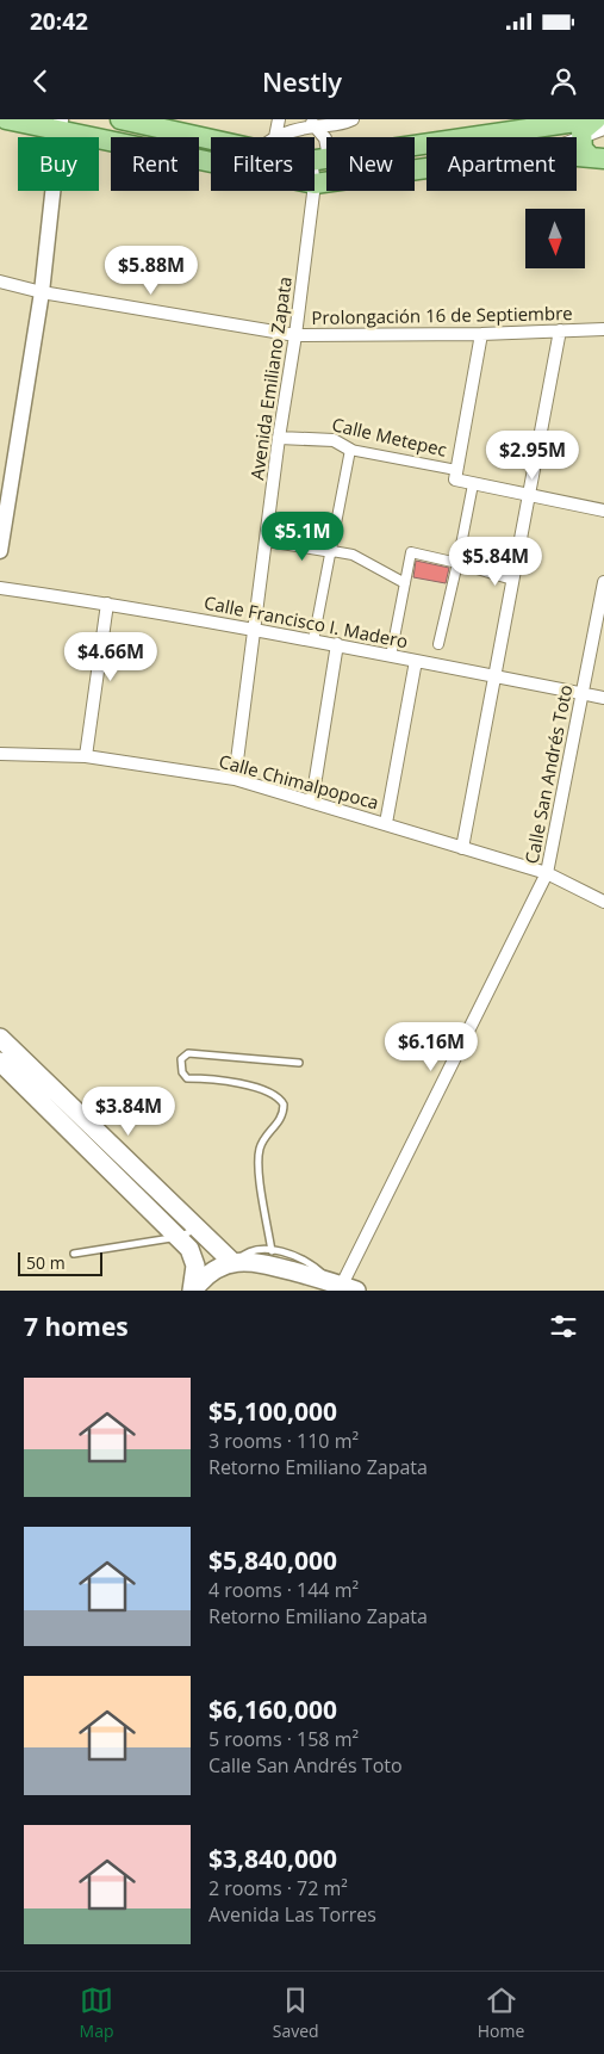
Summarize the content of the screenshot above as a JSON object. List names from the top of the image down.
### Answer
{
  "streets": {
    "street": [
      "Prolongación 16 de Septiembre",
      "Avenida Emiliano Zapata",
      "Calle Metepec",
      "Calle Francisco I. Madero",
      "Calle San Andrés Toto",
      "Calle Chimalpopoca"
    ]
  },
  "crossings": [
    ["Prolongación 16 de Septiembre", "Avenida Emiliano Zapata"],
    ["Prolongación 16 de Septiembre", "Calle Metepec"],
    ["Avenida Emiliano Zapata", "Calle Metepec"],
    ["Avenida Emiliano Zapata", "Calle Francisco I. Madero"],
    ["Avenida Emiliano Zapata", "Calle Chimalpopoca"],
    ["Calle Francisco I. Madero", "Calle San Andrés Toto"],
    ["Calle San Andrés Toto", "Calle Chimalpopoca"]
  ],
  "scale_bar": "50 m",
  "north": "bottom",
  "page": {
    "status": "20:42",
    "header": "Nestly",
    "chip": [
      "Buy",
      "Rent",
      "Filters",
      "New",
      "Apartment"
    ],
    "price": [
      "$5.88M",
      "$2.95M",
      "$5.1M",
      "$5.84M",
      "$4.66M",
      "$6.16M",
      "$3.84M"
    ],
    "scale": "50 m",
    "heading": "7 homes",
    "list": [
      {
        "name": "$5,100,000",
        "note": "3 rooms · 110 m² · Retorno Emiliano Zapata"
      },
      {
        "name": "$5,840,000",
        "note": "4 rooms · 144 m² · Retorno Emiliano Zapata"
      },
      {
        "name": "$6,160,000",
        "note": "5 rooms · 158 m² · Calle San Andrés Toto"
      },
      {
        "name": "$3,840,000",
        "note": "2 rooms · 72 m² · Avenida Las Torres"
      }
    ],
    "tabs": ["Map", "Saved", "Home"]
  }
}
